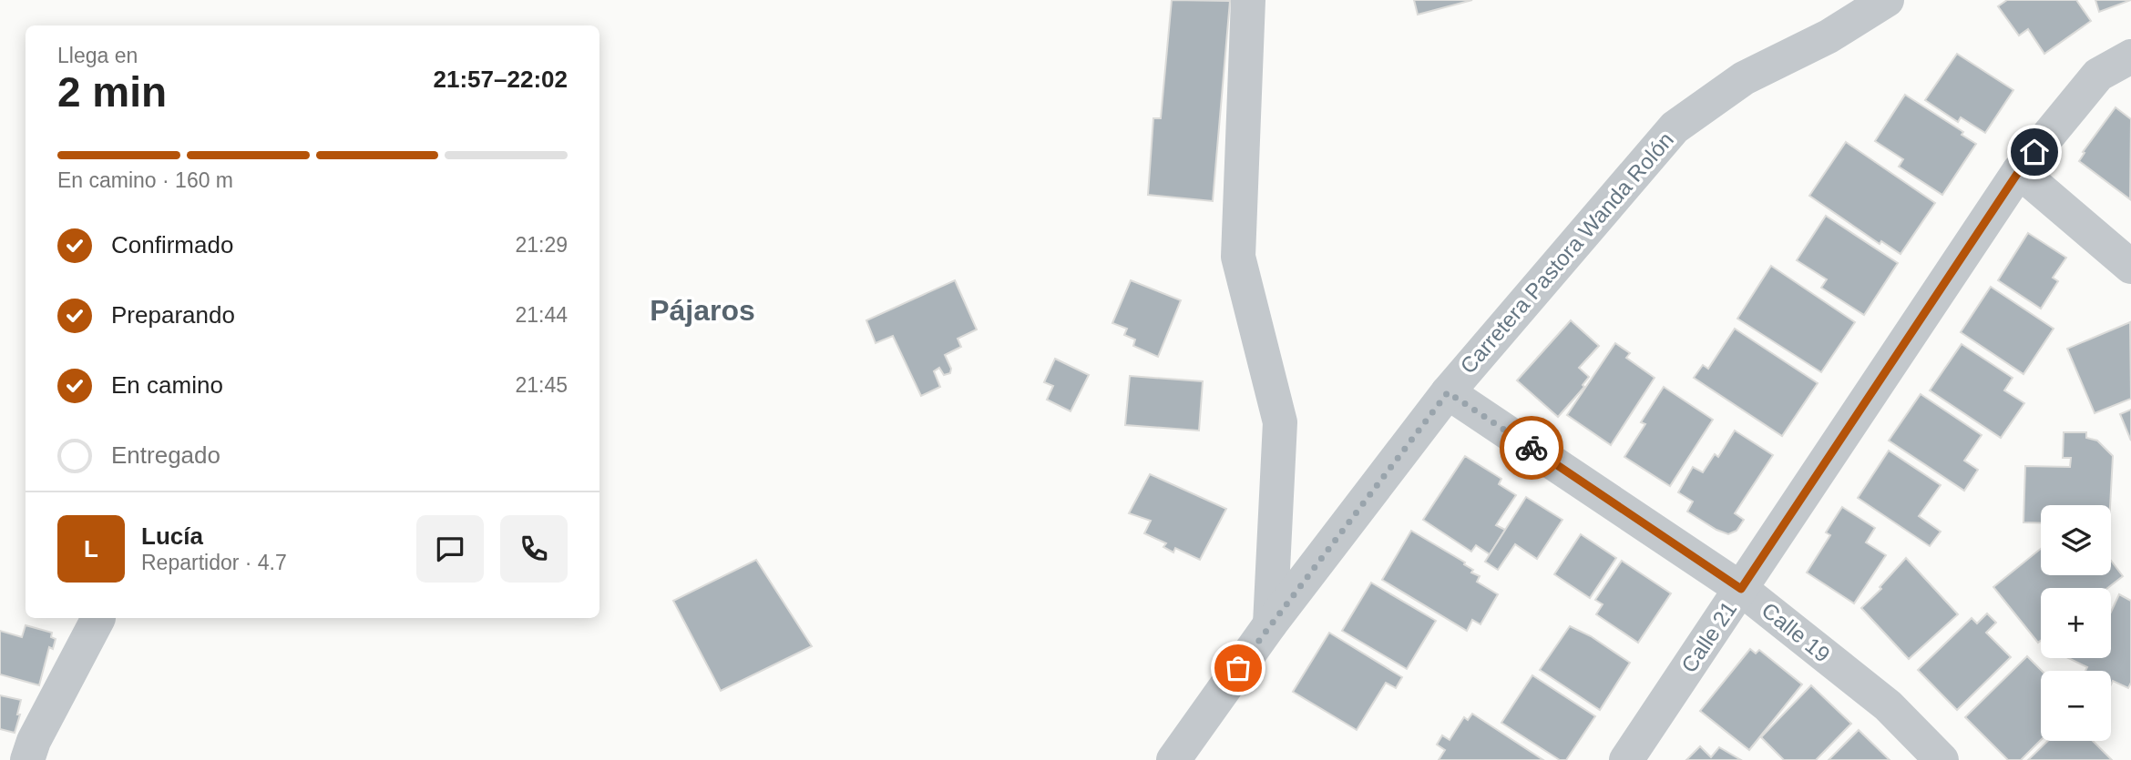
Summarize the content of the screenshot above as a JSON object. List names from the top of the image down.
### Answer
{
  "streets": {
    "street": ["Carretera Pastora Wanda Rolón", "Calle 19", "Calle 21"]
  },
  "crossings": [
    ["Carretera Pastora Wanda Rolón", "Calle 19"],
    ["Calle 19", "Calle 21"]
  ],
  "districts": ["Pájaros"],
  "page": {
    "heading": ["2 min", "Llega en", "21:57–22:02"],
    "panel": ["Lucía", "Repartidor · 4.7"],
    "bar": "En camino · 160 m",
    "list": [
      ["Confirmado", "21:29"],
      ["Preparando", "21:44"],
      ["En camino", "21:45"],
      "Entregado"
    ],
    "map_buttons": ["+", "−"],
    "round": "L"
  }
}
